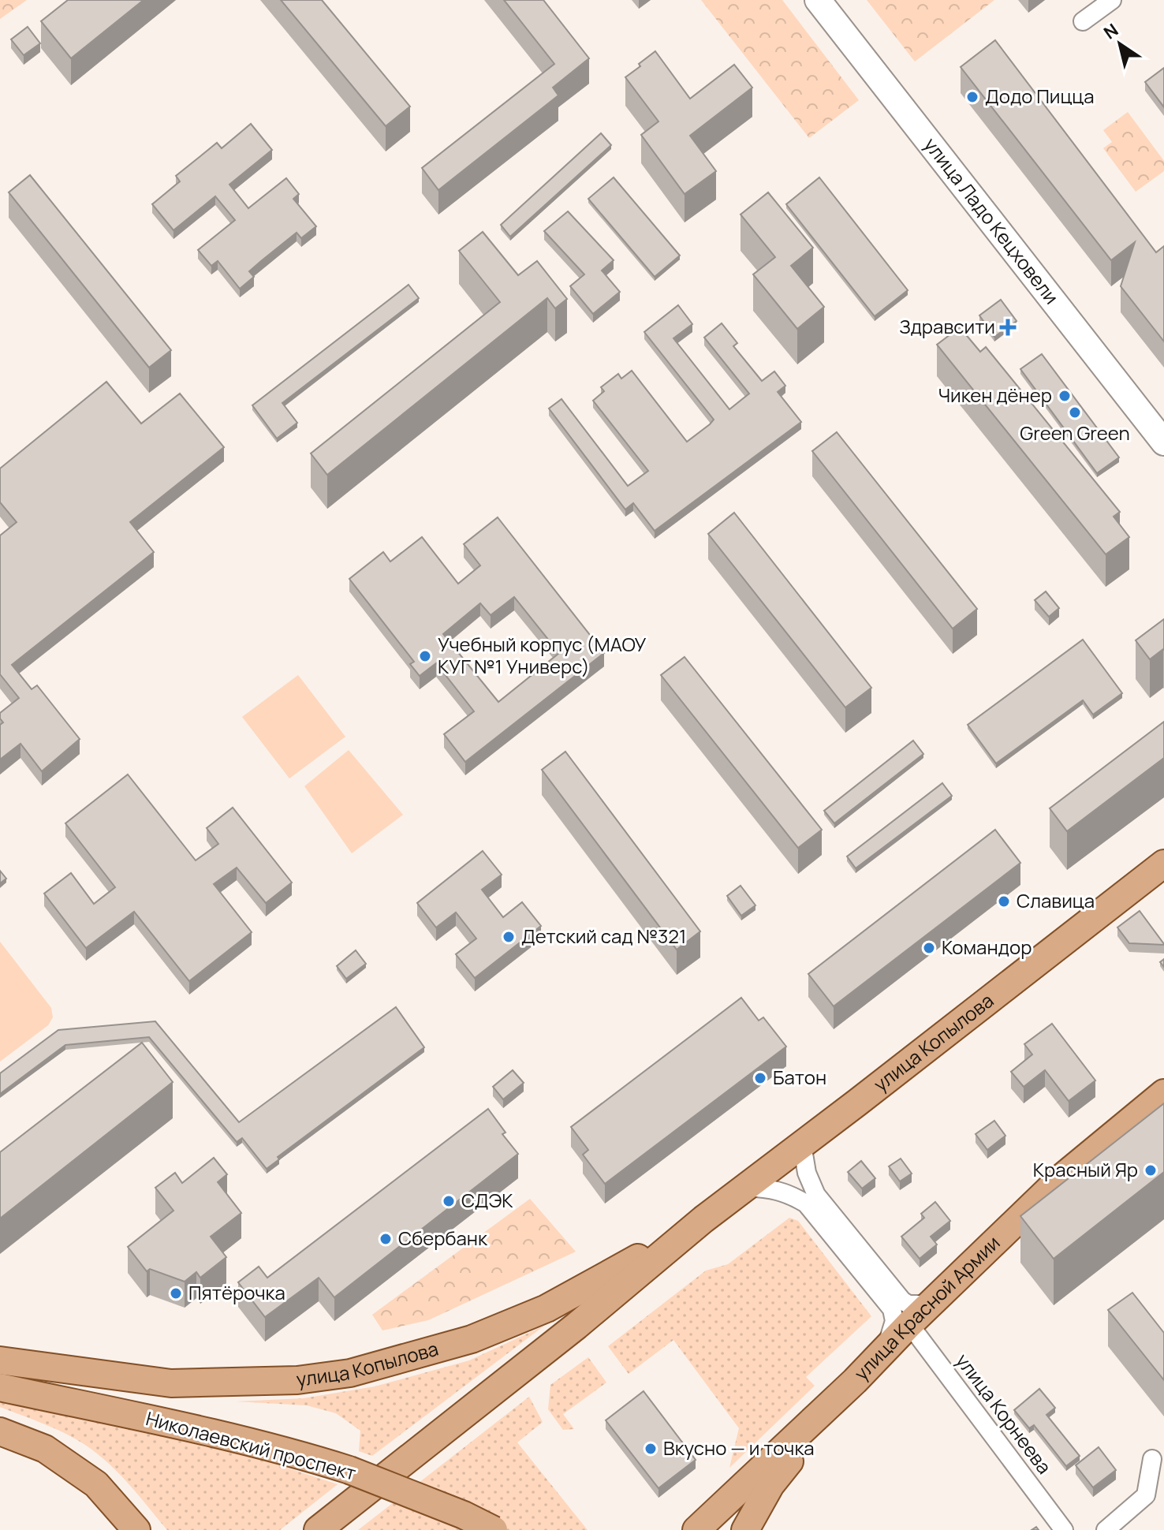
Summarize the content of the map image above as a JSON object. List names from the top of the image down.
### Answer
{
  "streets": {
    "main road": [
      "улица Ладо Кецховели",
      "улица Копылова",
      "улица Красной Армии",
      "Николаевский проспект"
    ],
    "street": ["улица Корнеева"]
  },
  "crossings": [
    ["улица Красной Армии", "улица Корнеева"]
  ],
  "places": {
    "other": [
      "Додо Пицца",
      "Чикен дёнер",
      "Green Green",
      "Учебный корпус (МАОУ КУГ №1 Универс)",
      "Славица",
      "Детский сад №321",
      "Командор",
      "Батон",
      "Красный Яр",
      "СДЭК",
      "Сбербанк",
      "Пятёрочка",
      "Вкусно — и точка"
    ],
    "health": ["Здравсити"]
  },
  "north": "top left"
}
